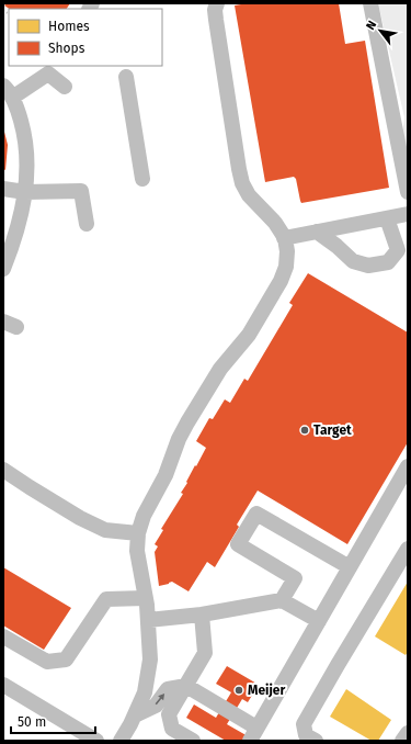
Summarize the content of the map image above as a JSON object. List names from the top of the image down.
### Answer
{
  "places": ["Target", "Meijer"],
  "legend": ["Homes", "Shops"],
  "scale_bar": "50 m",
  "north": "top left"
}
